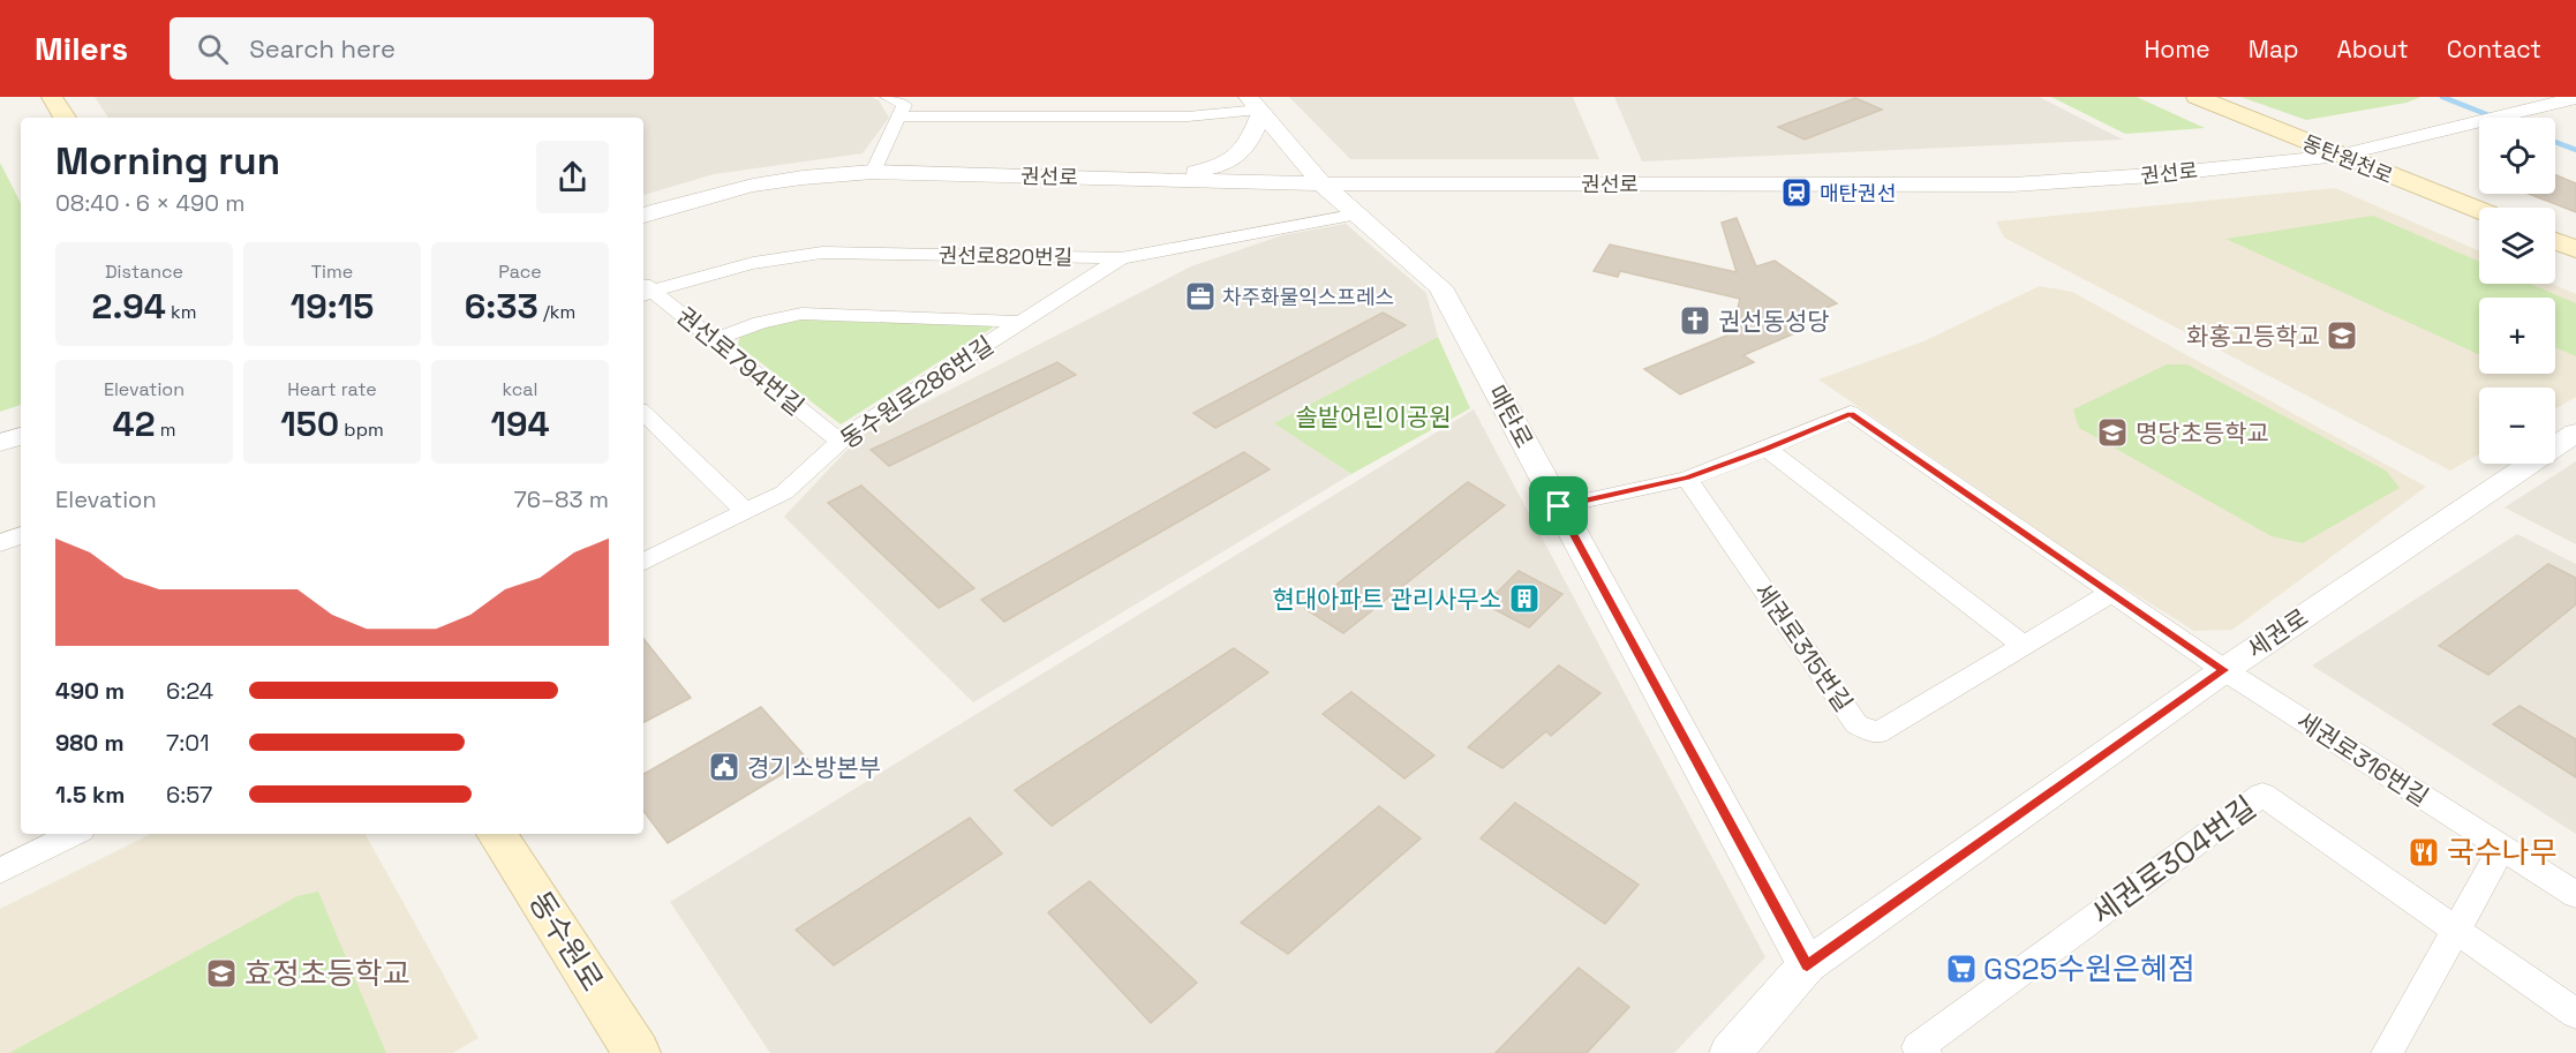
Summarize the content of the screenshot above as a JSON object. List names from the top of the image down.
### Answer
{
  "streets": {
    "main road": ["동탄원천로", "동수원로"],
    "street": [
      "권선로",
      "권선로820번길",
      "권선로794번길",
      "동수원로286번길",
      "매탄로",
      "세권로",
      "세권로315번길",
      "세권로316번길",
      "세권로304번길"
    ]
  },
  "crossings": [
    ["동탄원천로", "권선로"],
    ["권선로", "매탄로"],
    ["권선로820번길", "권선로794번길"],
    ["권선로820번길", "동수원로286번길"],
    ["권선로820번길", "매탄로"],
    ["권선로794번길", "동수원로286번길"],
    ["매탄로", "세권로"],
    ["세권로", "세권로316번길"]
  ],
  "parks": ["솔밭어린이공원"],
  "places": {
    "station": ["매탄권선"],
    "office": ["차주화물익스프레스"],
    "church": ["권선동성당"],
    "school or university": ["화홍고등학교", "명당초등학교", "효정초등학교"],
    "building": ["현대아파트 관리사무소"],
    "public building": ["경기소방본부"],
    "restaurant": ["국수나무"],
    "supermarket": ["GS25수원은혜점"]
  },
  "page": {
    "header": "Milers",
    "search": "Search here",
    "nav": [
      "Home",
      "Map",
      "About",
      "Contact"
    ],
    "map_buttons": ["+", "−"],
    "heading": ["Morning run", "08:40 · 6 × 490 m"],
    "stats": [
      ["Distance", "2.94 km"],
      ["Time", "19:15"],
      ["Pace", "6:33 /km"],
      ["Elevation", "42 m"],
      ["Heart rate", "150 bpm"],
      ["kcal", "194"]
    ],
    "chart": ["Elevation", "76–83 m"],
    "list": [
      {
        "name": "490 m",
        "note": "6:24"
      },
      {
        "name": "980 m",
        "note": "7:01"
      },
      {
        "name": "1.5 km",
        "note": "6:57"
      }
    ]
  }
}
